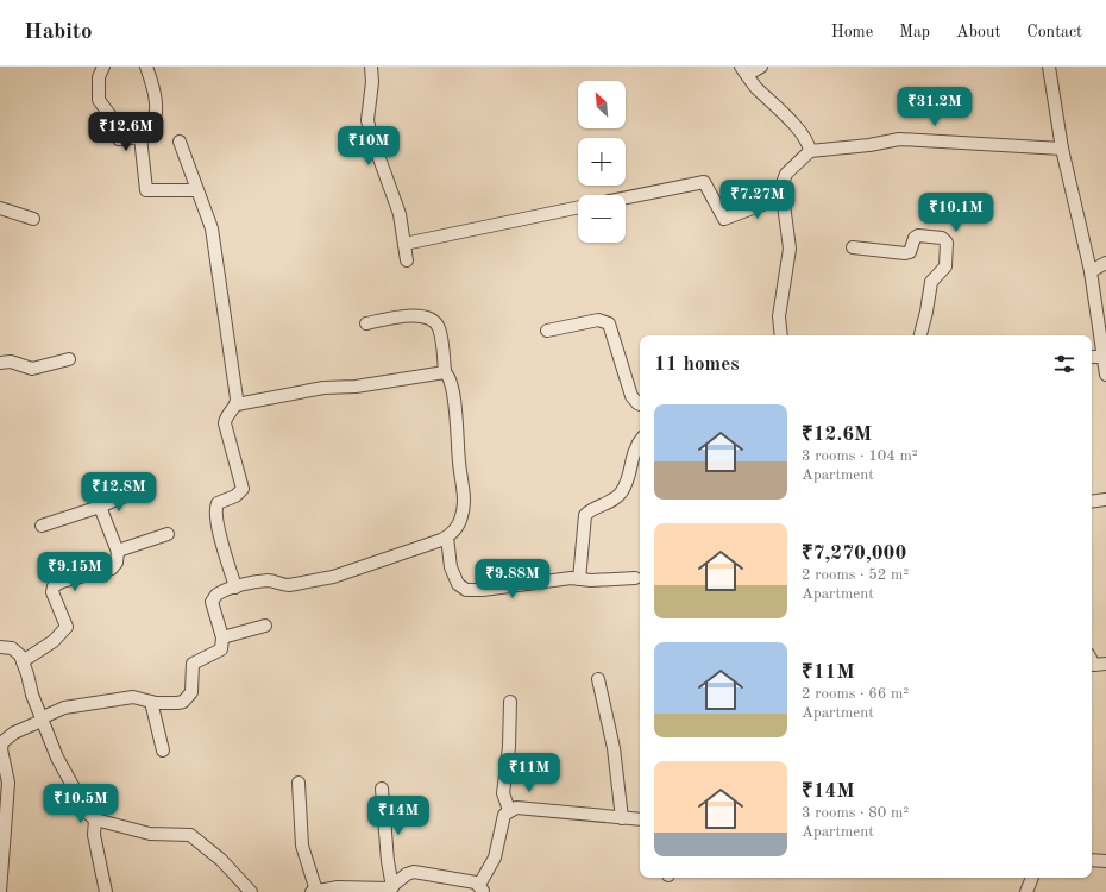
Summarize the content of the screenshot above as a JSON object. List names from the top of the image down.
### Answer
{
  "north": "top left",
  "page": {
    "header": "Habito",
    "nav": [
      "Home",
      "Map",
      "About",
      "Contact"
    ],
    "map_buttons": ["+", "−"],
    "price": [
      "₹31.2M",
      "₹12.6M",
      "₹10M",
      "₹7.27M",
      "₹10.1M",
      "₹12.8M",
      "₹9.15M",
      "₹9.88M",
      "₹11M",
      "₹10.5M",
      "₹14M"
    ],
    "heading": "11 homes",
    "list": [
      {
        "name": "₹12.6M",
        "note": "3 rooms · 104 m² · Apartment"
      },
      {
        "name": "₹7,270,000",
        "note": "2 rooms · 52 m² · Apartment"
      },
      {
        "name": "₹11M",
        "note": "2 rooms · 66 m² · Apartment"
      },
      {
        "name": "₹14M",
        "note": "3 rooms · 80 m² · Apartment"
      }
    ]
  }
}
